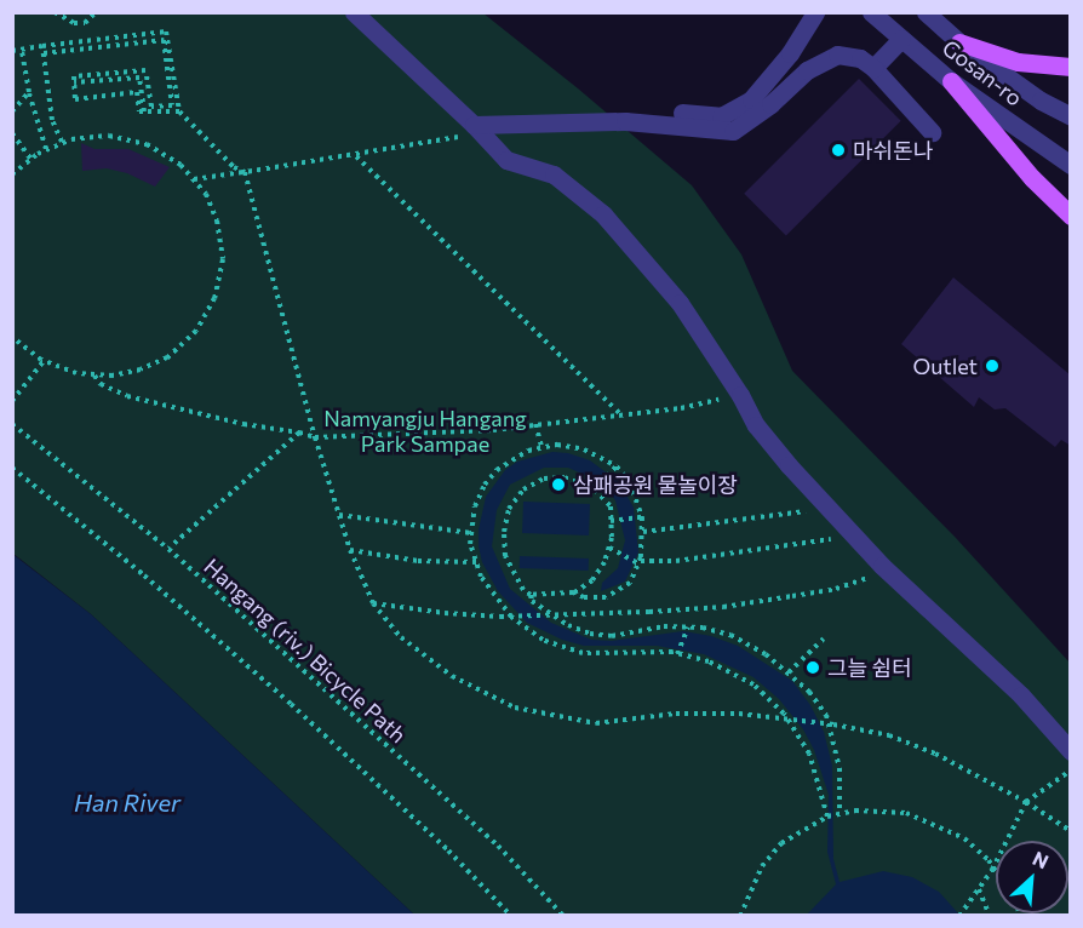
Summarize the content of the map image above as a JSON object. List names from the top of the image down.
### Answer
{
  "streets": {
    "street": ["Gosan-ro"],
    "path": ["Hangang (riv.) Bicycle Path"]
  },
  "water": ["Han River"],
  "parks": ["Namyangju Hangang Park Sampae"],
  "places": [
    "마쉬돈나",
    "Outlet",
    "삼패공원 물놀이장",
    "그늘 쉼터"
  ],
  "north": "top right"
}
